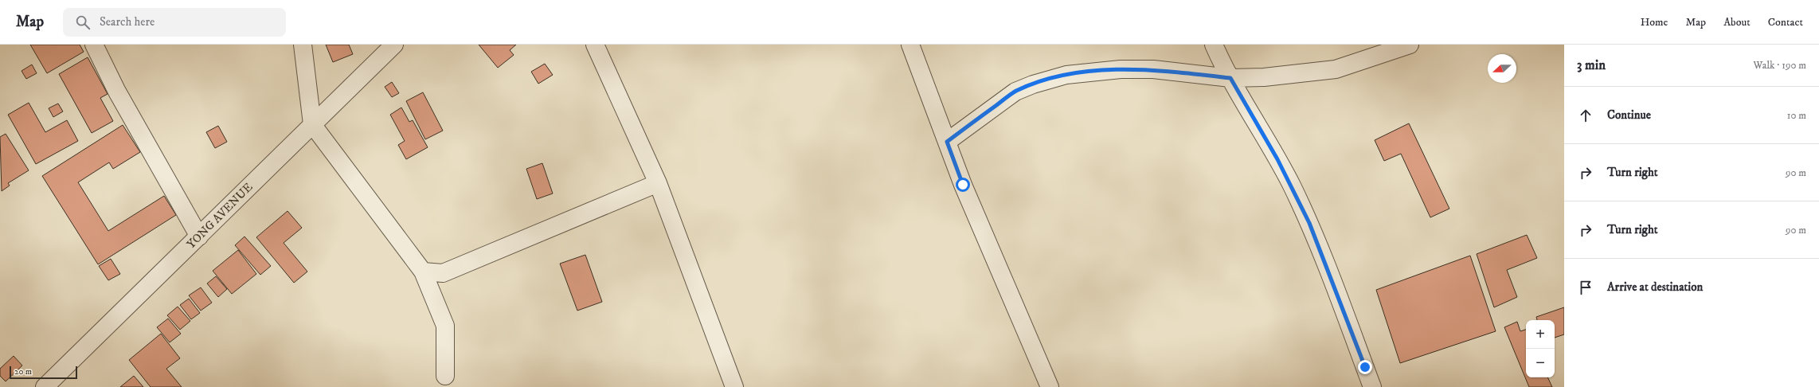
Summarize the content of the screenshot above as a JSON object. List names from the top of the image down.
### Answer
{
  "streets": {
    "street": ["YONG AVENUE"]
  },
  "scale_bar": "20 m",
  "north": "left",
  "page": {
    "header": "Map",
    "search": "Search here",
    "nav": [
      "Home",
      "Map",
      "About",
      "Contact"
    ],
    "heading": ["3 min", "Walk · 190 m"],
    "list": [
      ["Continue", "10 m"],
      ["Turn right", "90 m"],
      ["Turn right", "90 m"],
      "Arrive at destination"
    ],
    "map_buttons": ["+", "−"],
    "scale": "20 m"
  }
}
